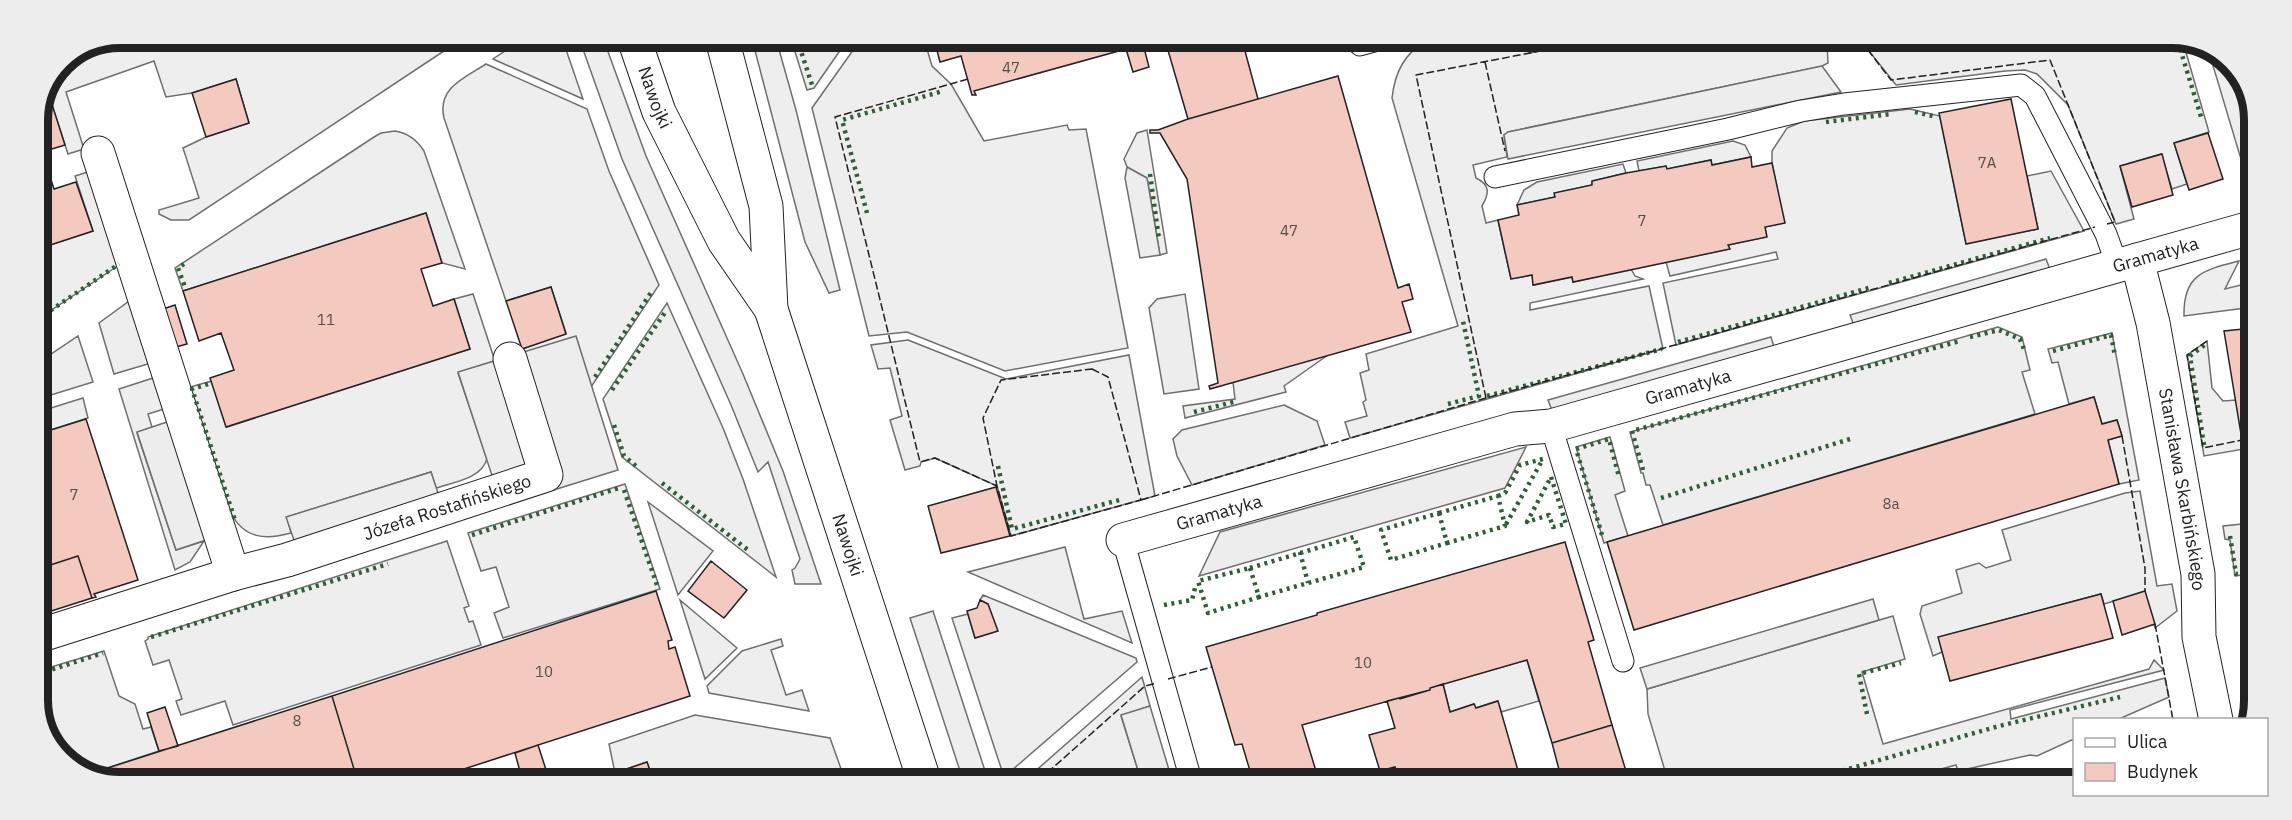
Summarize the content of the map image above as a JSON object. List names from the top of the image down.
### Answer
{
  "streets": {
    "street": [
      "Nawojki",
      "Gramatyka",
      "Stanisława Skarbińskiego",
      "Józefa Rostafińskiego"
    ]
  },
  "crossings": [
    ["Gramatyka", "Stanisława Skarbińskiego"]
  ],
  "house_numbers": [
    "47",
    "7A",
    "7",
    "47",
    "11",
    "7",
    "8a",
    "10",
    "10",
    "8"
  ],
  "legend": ["Ulica", "Budynek"]
}
